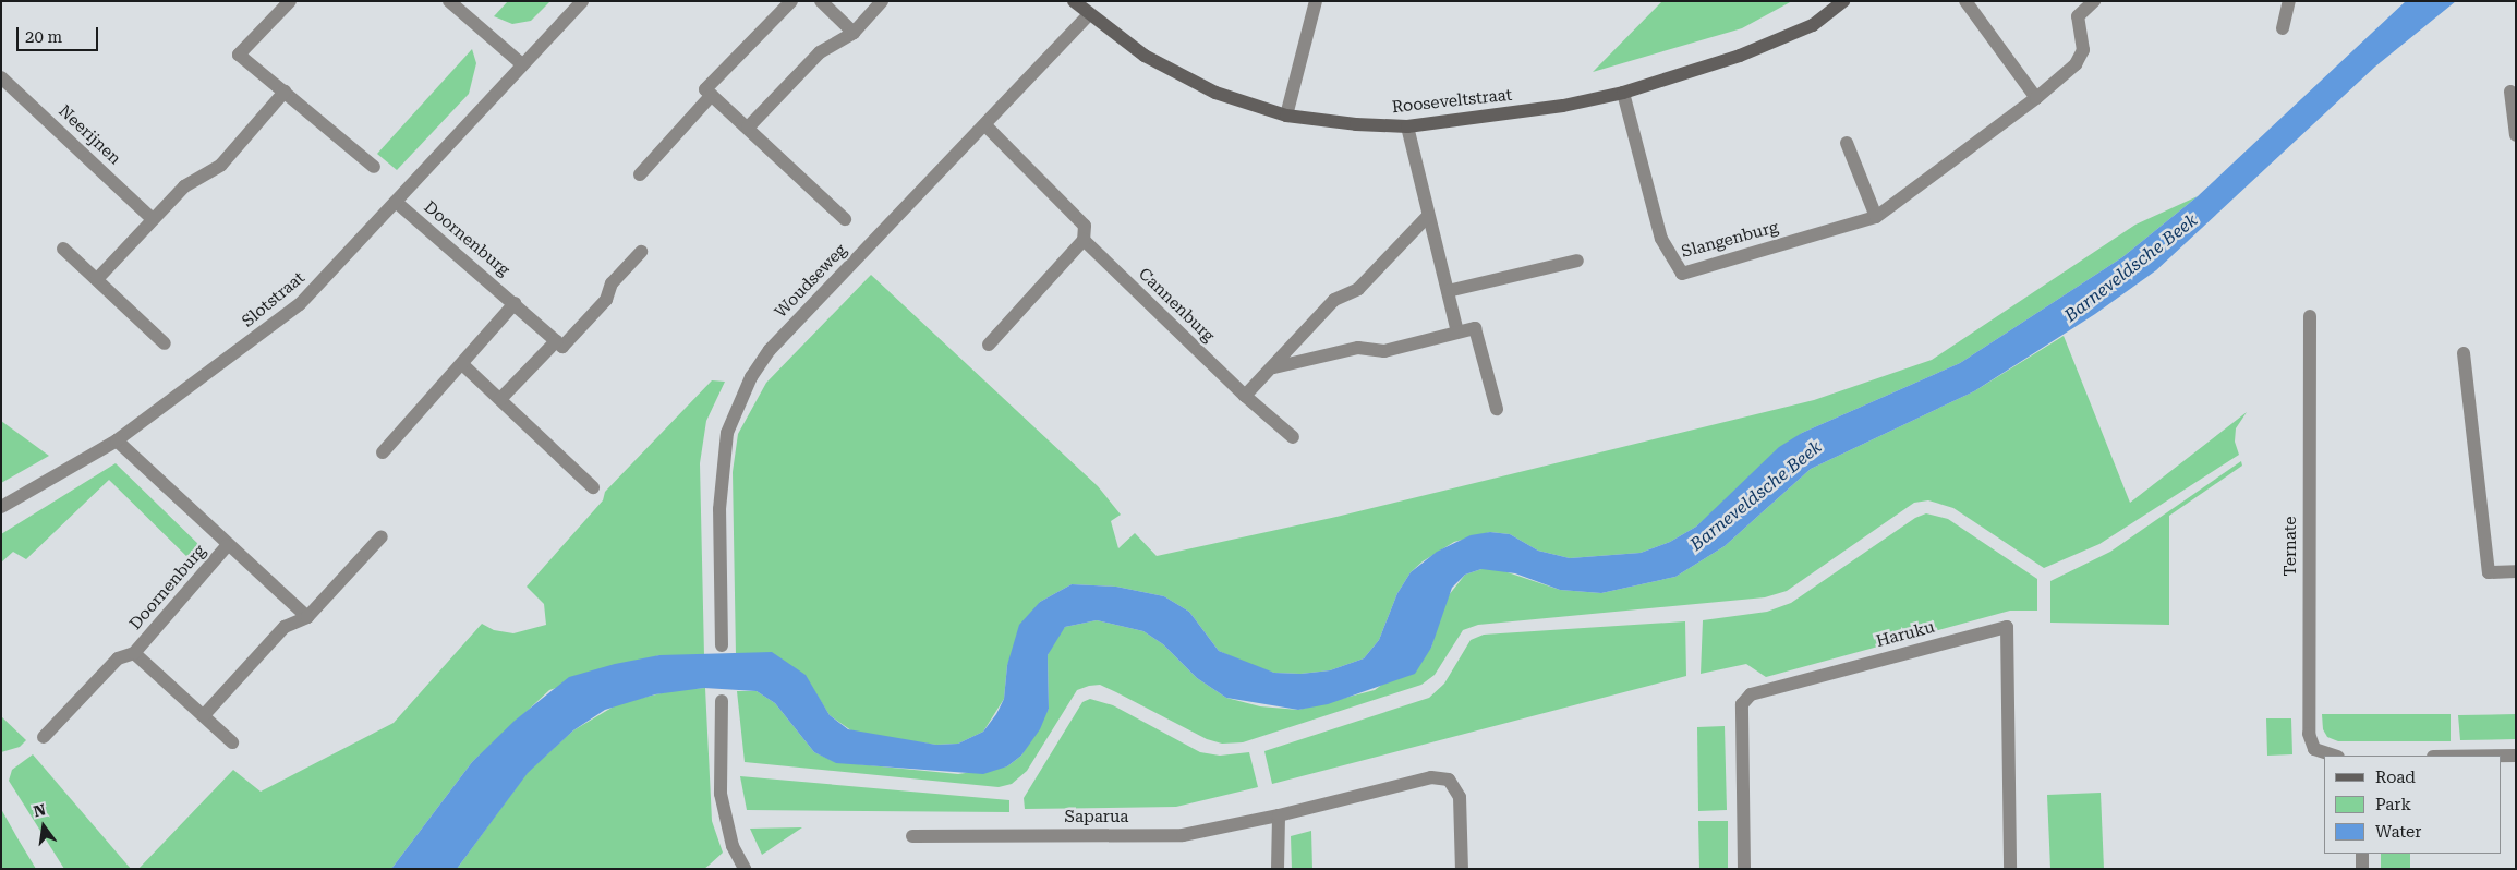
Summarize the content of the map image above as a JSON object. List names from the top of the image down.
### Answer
{
  "streets": {
    "street": [
      "Rooseveltstraat",
      "Neerijnen",
      "Doornenburg",
      "Slangenburg",
      "Woudseweg",
      "Slotstraat",
      "Cannenburg",
      "Ternate",
      "Haruku",
      "Saparua"
    ]
  },
  "crossings": [
    ["Rooseveltstraat", "Slangenburg"],
    ["Rooseveltstraat", "Woudseweg"],
    ["Doornenburg", "Slotstraat"],
    ["Woudseweg", "Cannenburg"]
  ],
  "water": ["Barneveldsche Beek"],
  "legend": ["Road", "Park", "Water"],
  "scale_bar": "20 m",
  "north": "top"
}
